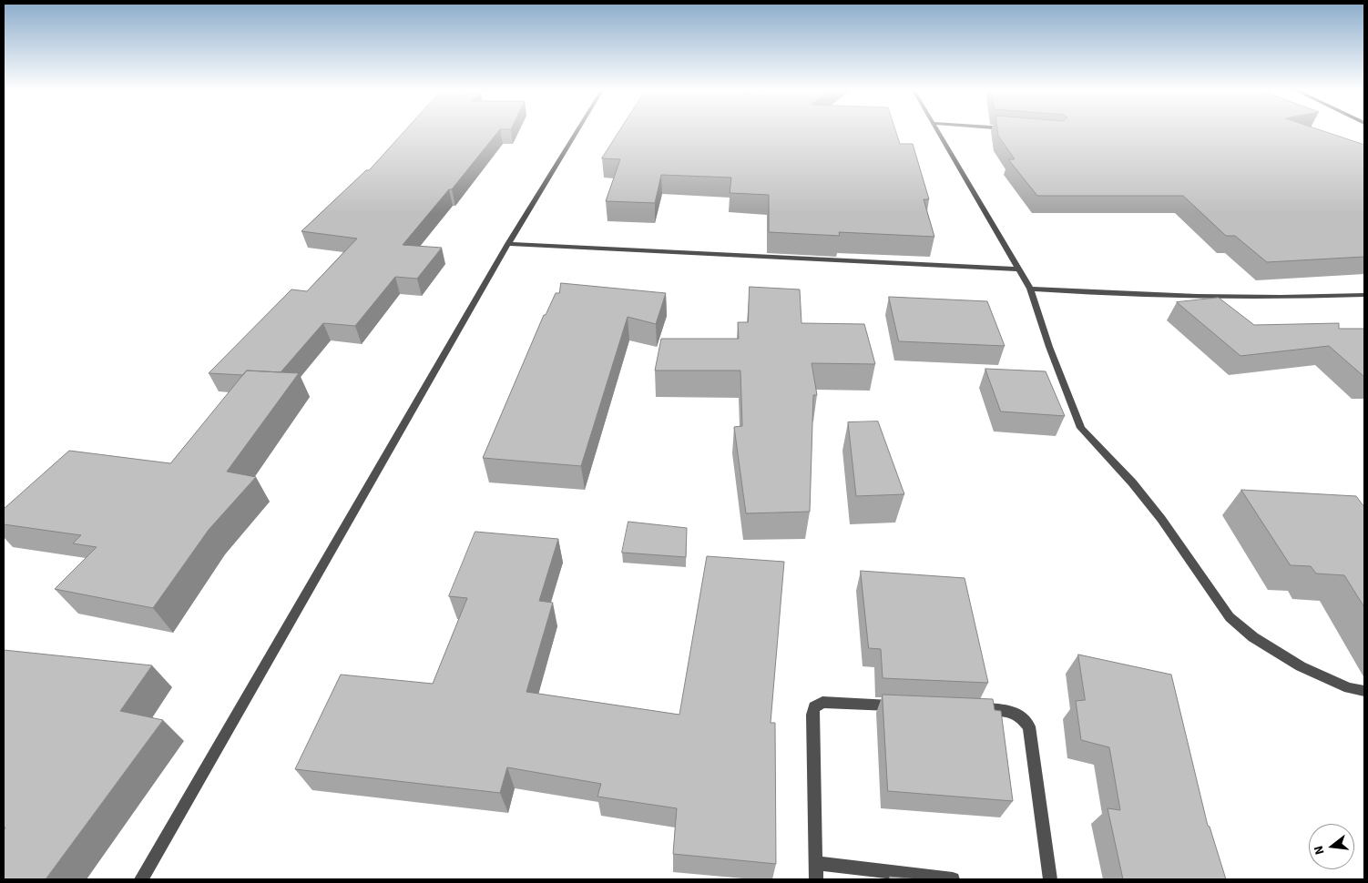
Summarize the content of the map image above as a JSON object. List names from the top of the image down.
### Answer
{
  "north": "left"
}
